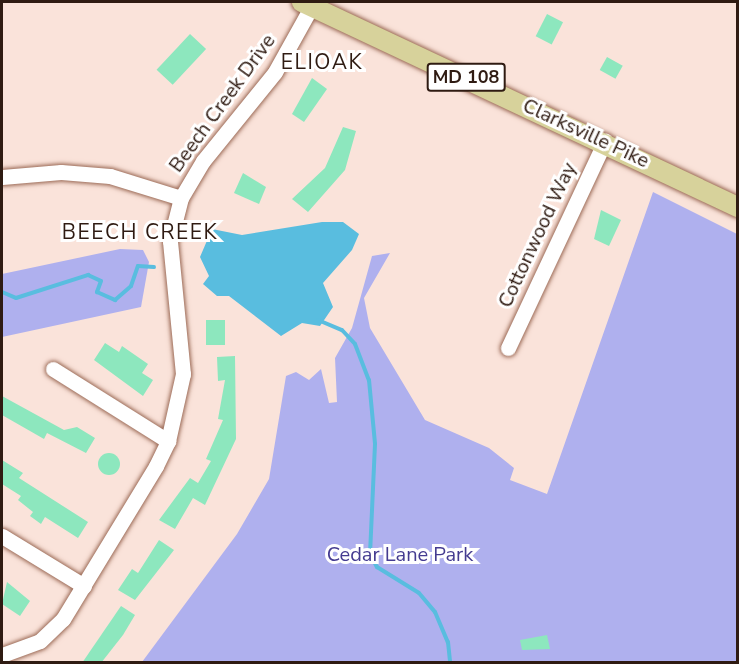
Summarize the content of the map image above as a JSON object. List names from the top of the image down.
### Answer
{
  "streets": {
    "main road": ["MD 108", "Clarksville Pike"],
    "street": ["Beech Creek Drive", "Cottonwood Way"]
  },
  "crossings": [
    ["Beech Creek Drive", "Clarksville Pike"],
    ["Clarksville Pike", "Cottonwood Way"]
  ],
  "districts": ["ELIOAK", "BEECH CREEK"],
  "parks": ["Cedar Lane Park"]
}
